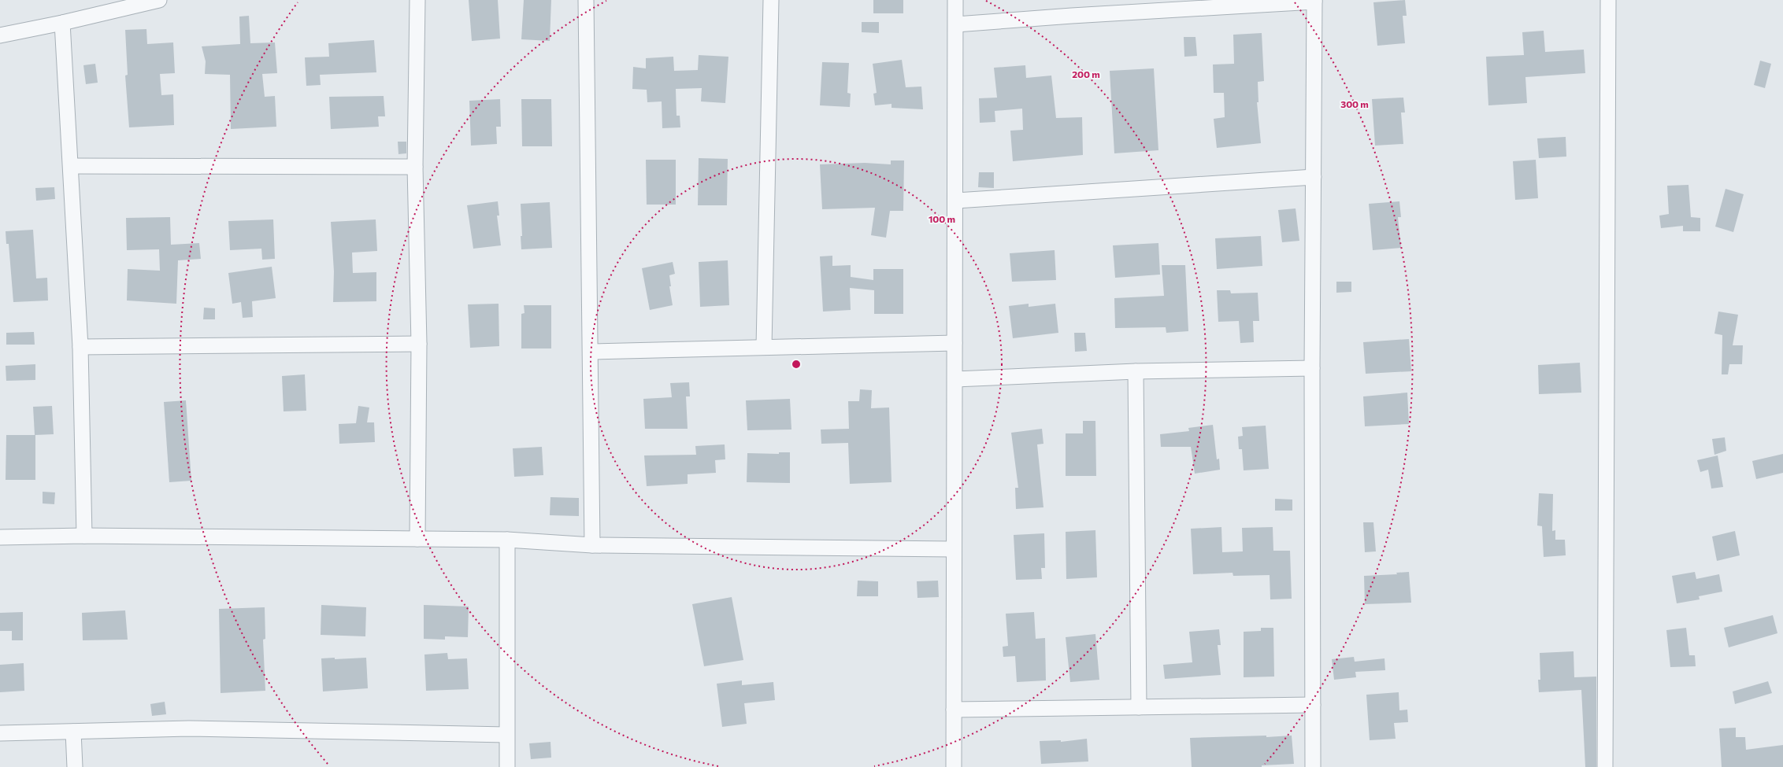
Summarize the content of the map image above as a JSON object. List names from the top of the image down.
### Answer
{
  "rings": ["200 m", "300 m", "100 m"]
}
